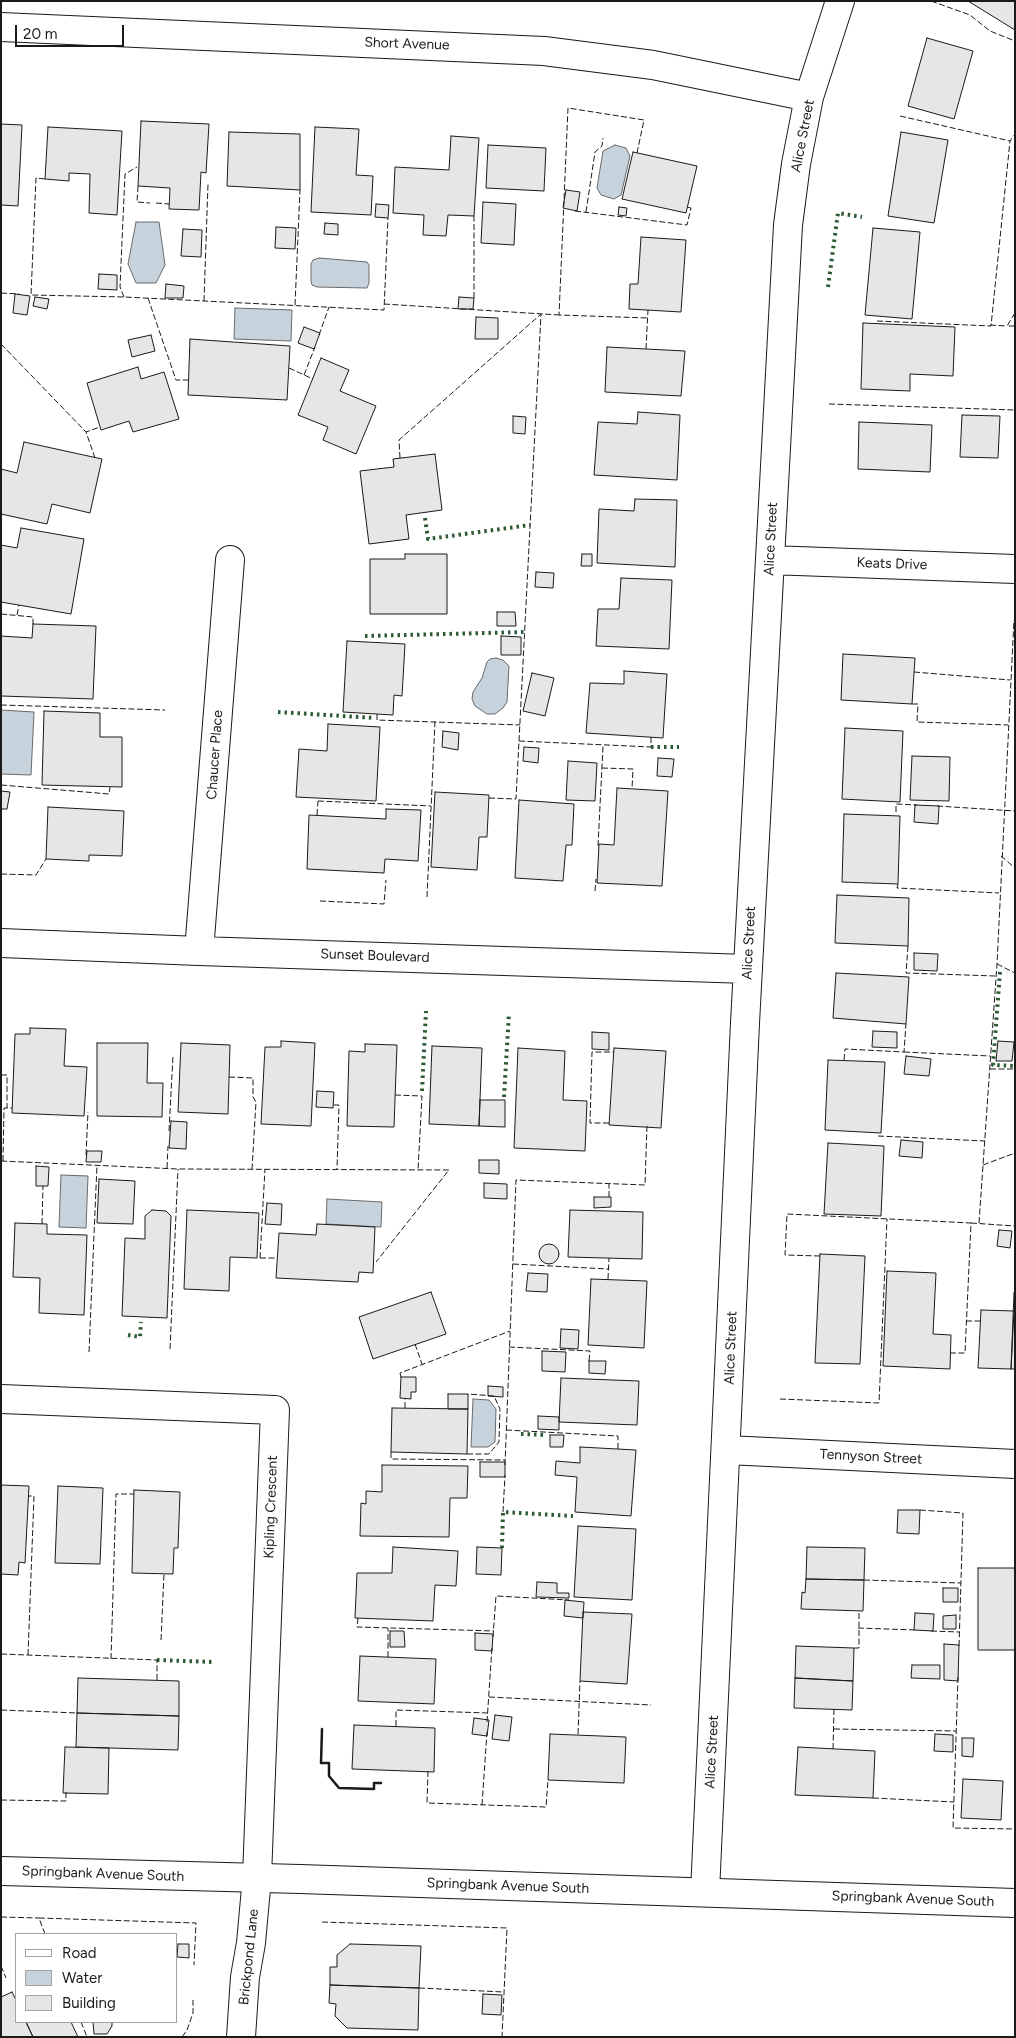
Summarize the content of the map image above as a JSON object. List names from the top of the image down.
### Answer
{
  "streets": {
    "street": [
      "Short Avenue",
      "Alice Street",
      "Keats Drive",
      "Chaucer Place",
      "Sunset Boulevard",
      "Tennyson Street",
      "Kipling Crescent",
      "Springbank Avenue South",
      "Brickpond Lane"
    ]
  },
  "crossings": [
    ["Short Avenue", "Alice Street"],
    ["Alice Street", "Keats Drive"],
    ["Alice Street", "Sunset Boulevard"],
    ["Alice Street", "Tennyson Street"],
    ["Alice Street", "Springbank Avenue South"],
    ["Chaucer Place", "Sunset Boulevard"],
    ["Kipling Crescent", "Springbank Avenue South"],
    ["Kipling Crescent", "Brickpond Lane"],
    ["Springbank Avenue South", "Brickpond Lane"]
  ],
  "legend": ["Road", "Water", "Building"],
  "scale_bar": "20 m"
}
